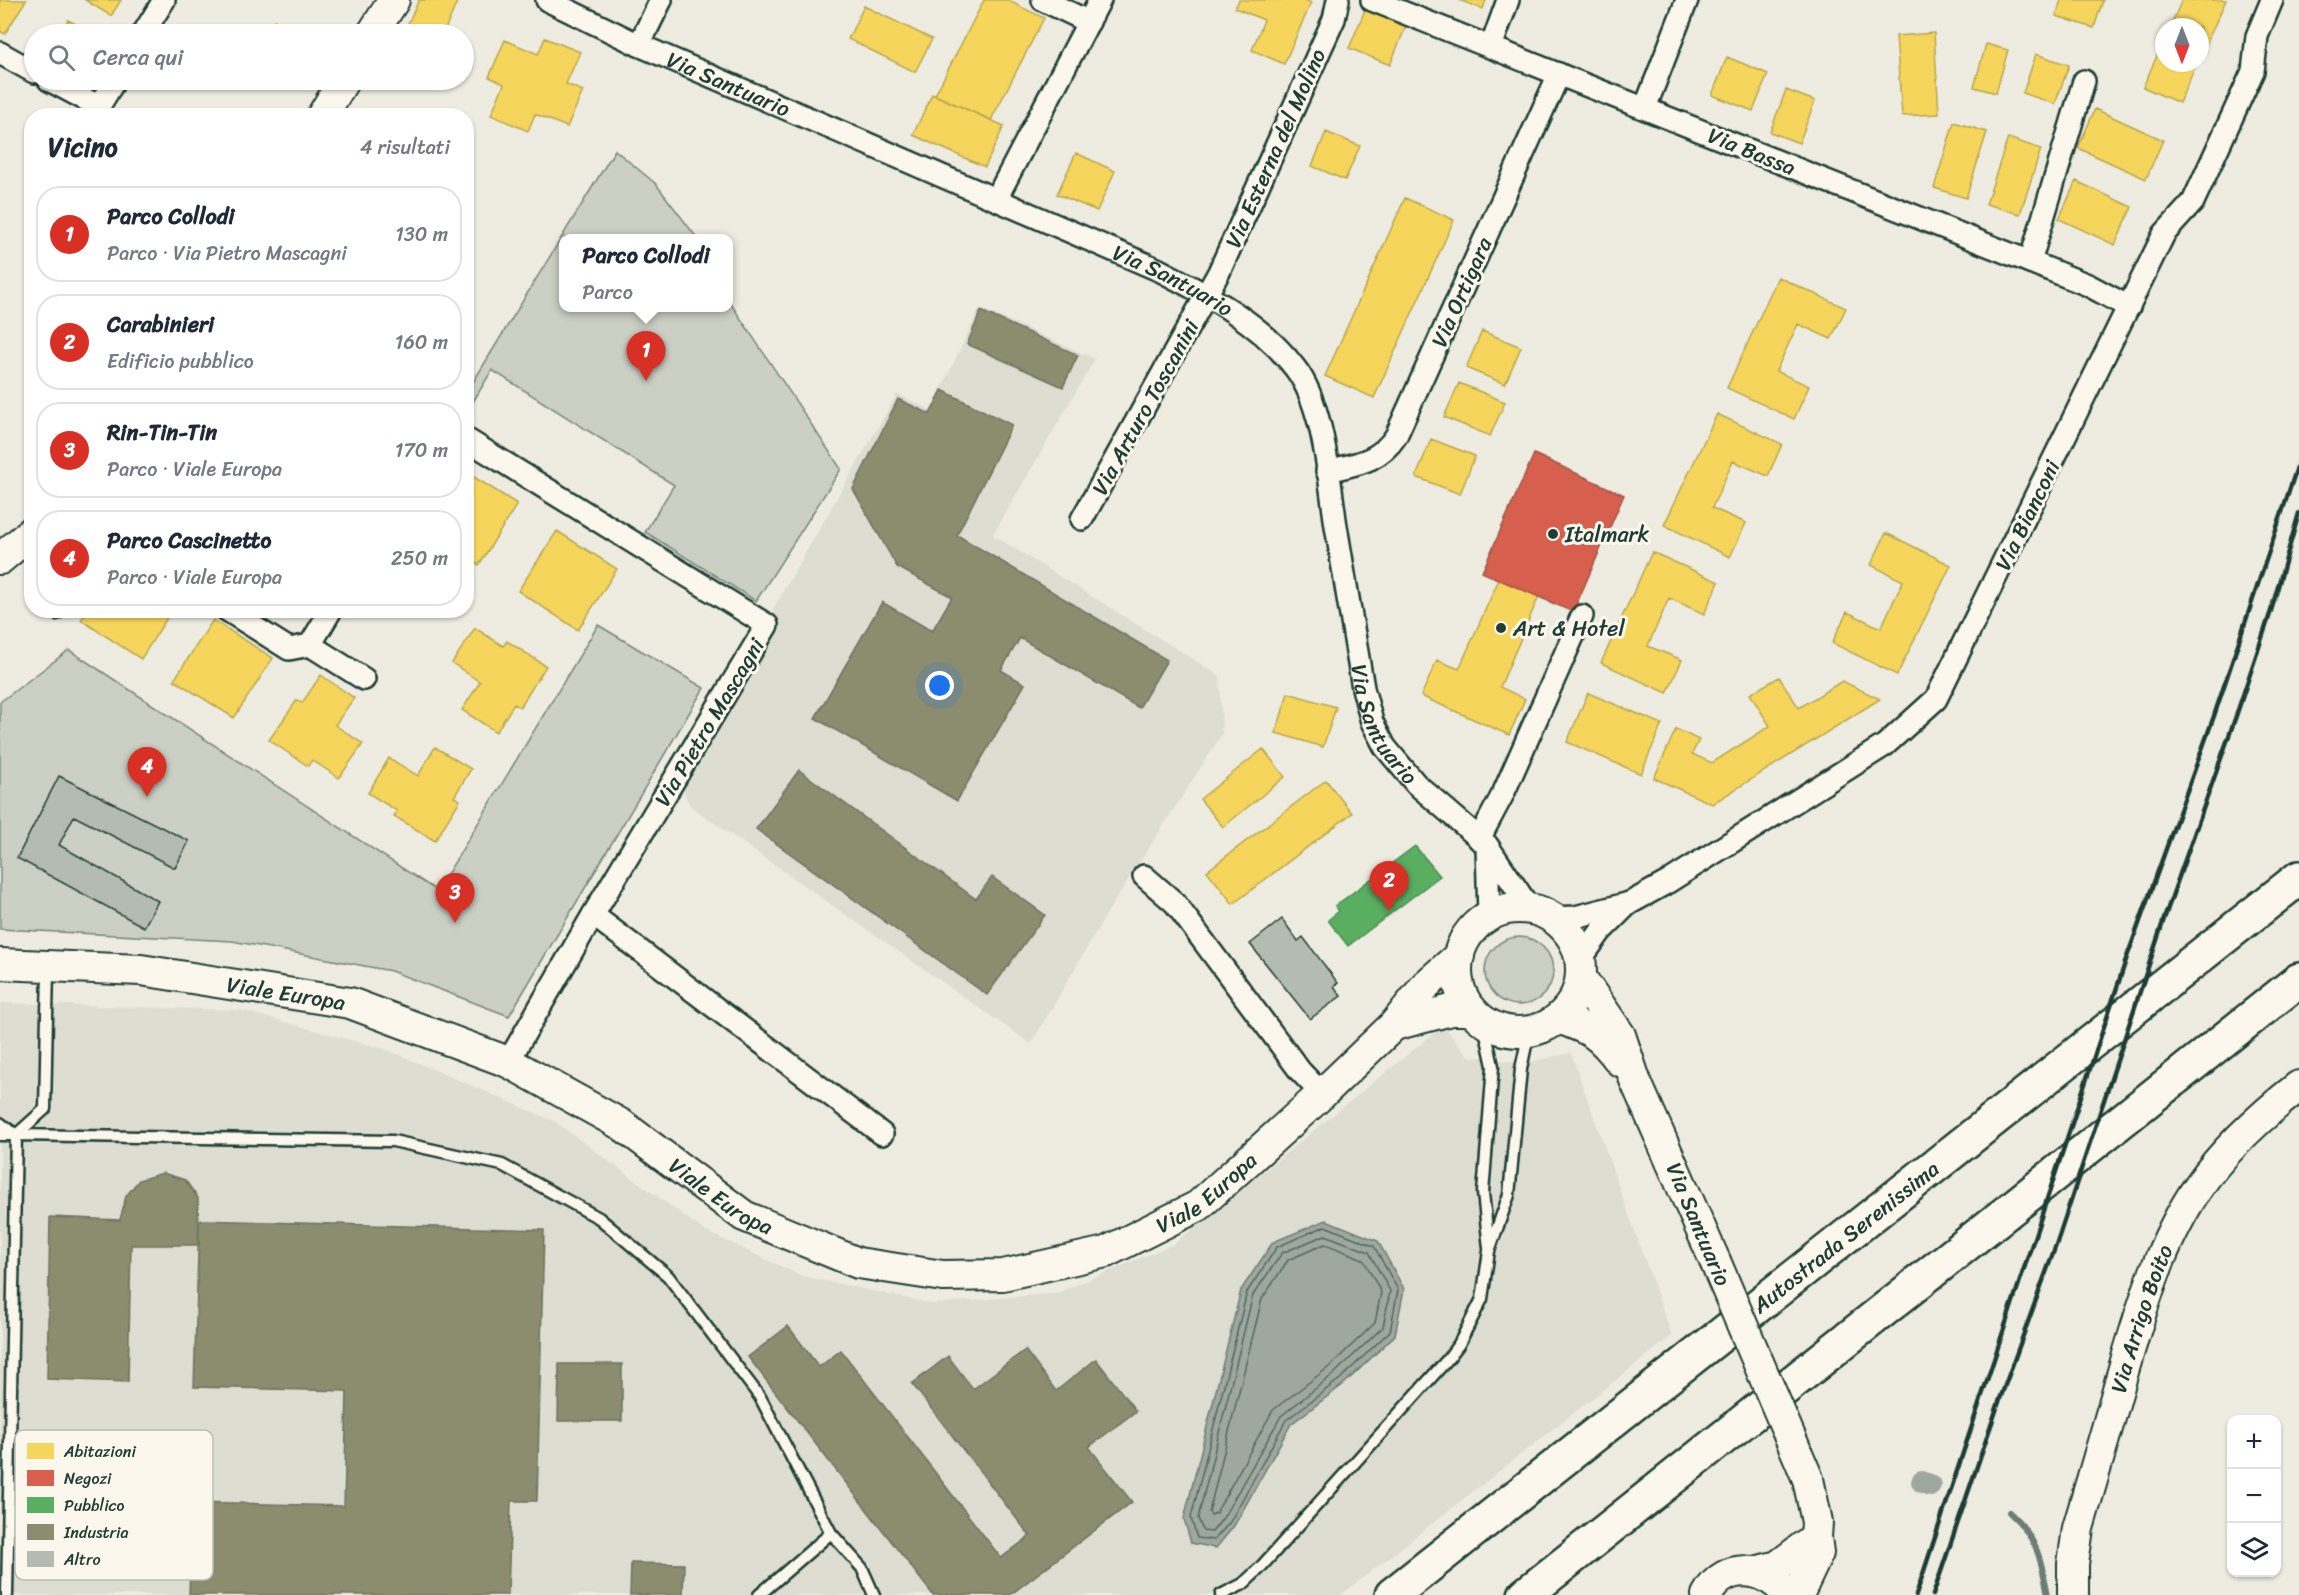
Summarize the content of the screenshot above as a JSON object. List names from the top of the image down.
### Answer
{
  "streets": {
    "highway": ["Autostrada Serenissima"],
    "street": [
      "Via Santuario",
      "Via Esterna del Molino",
      "Via Bassa",
      "Via Ortigara",
      "Via Arturo Toscanini",
      "Via Bianconi",
      "Via Pietro Mascagni",
      "Viale Europa",
      "Via Arrigo Boito"
    ]
  },
  "crossings": [
    ["Via Santuario", "Via Esterna del Molino"],
    ["Via Santuario", "Via Ortigara"],
    ["Via Santuario", "Via Arturo Toscanini"],
    ["Via Santuario", "Via Bianconi"],
    ["Via Santuario", "Viale Europa"],
    ["Via Esterna del Molino", "Via Arturo Toscanini"],
    ["Via Bassa", "Via Ortigara"],
    ["Via Bassa", "Via Bianconi"],
    ["Via Bianconi", "Viale Europa"],
    ["Via Pietro Mascagni", "Viale Europa"]
  ],
  "places": ["Italmark", "Art & Hotel"],
  "legend": [
    "Abitazioni",
    "Negozi",
    "Pubblico",
    "Industria",
    "Altro"
  ],
  "north": "bottom",
  "page": {
    "search": "Cerca qui",
    "heading": ["Vicino", "4 risultati"],
    "list": [
      {
        "mark": "1",
        "name": "Parco Collodi",
        "note": "Parco · Via Pietro Mascagni",
        "value": "130 m"
      },
      {
        "mark": "2",
        "name": "Carabinieri",
        "note": "Edificio pubblico",
        "value": "160 m"
      },
      {
        "mark": "3",
        "name": "Rin-Tin-Tin",
        "note": "Parco · Viale Europa",
        "value": "170 m"
      },
      {
        "mark": "4",
        "name": "Parco Cascinetto",
        "note": "Parco · Viale Europa",
        "value": "250 m"
      }
    ],
    "popup": ["Parco Collodi", "Parco"],
    "pins": [
      "1",
      "4",
      "2",
      "3"
    ],
    "map_buttons": ["+", "−"]
  }
}
